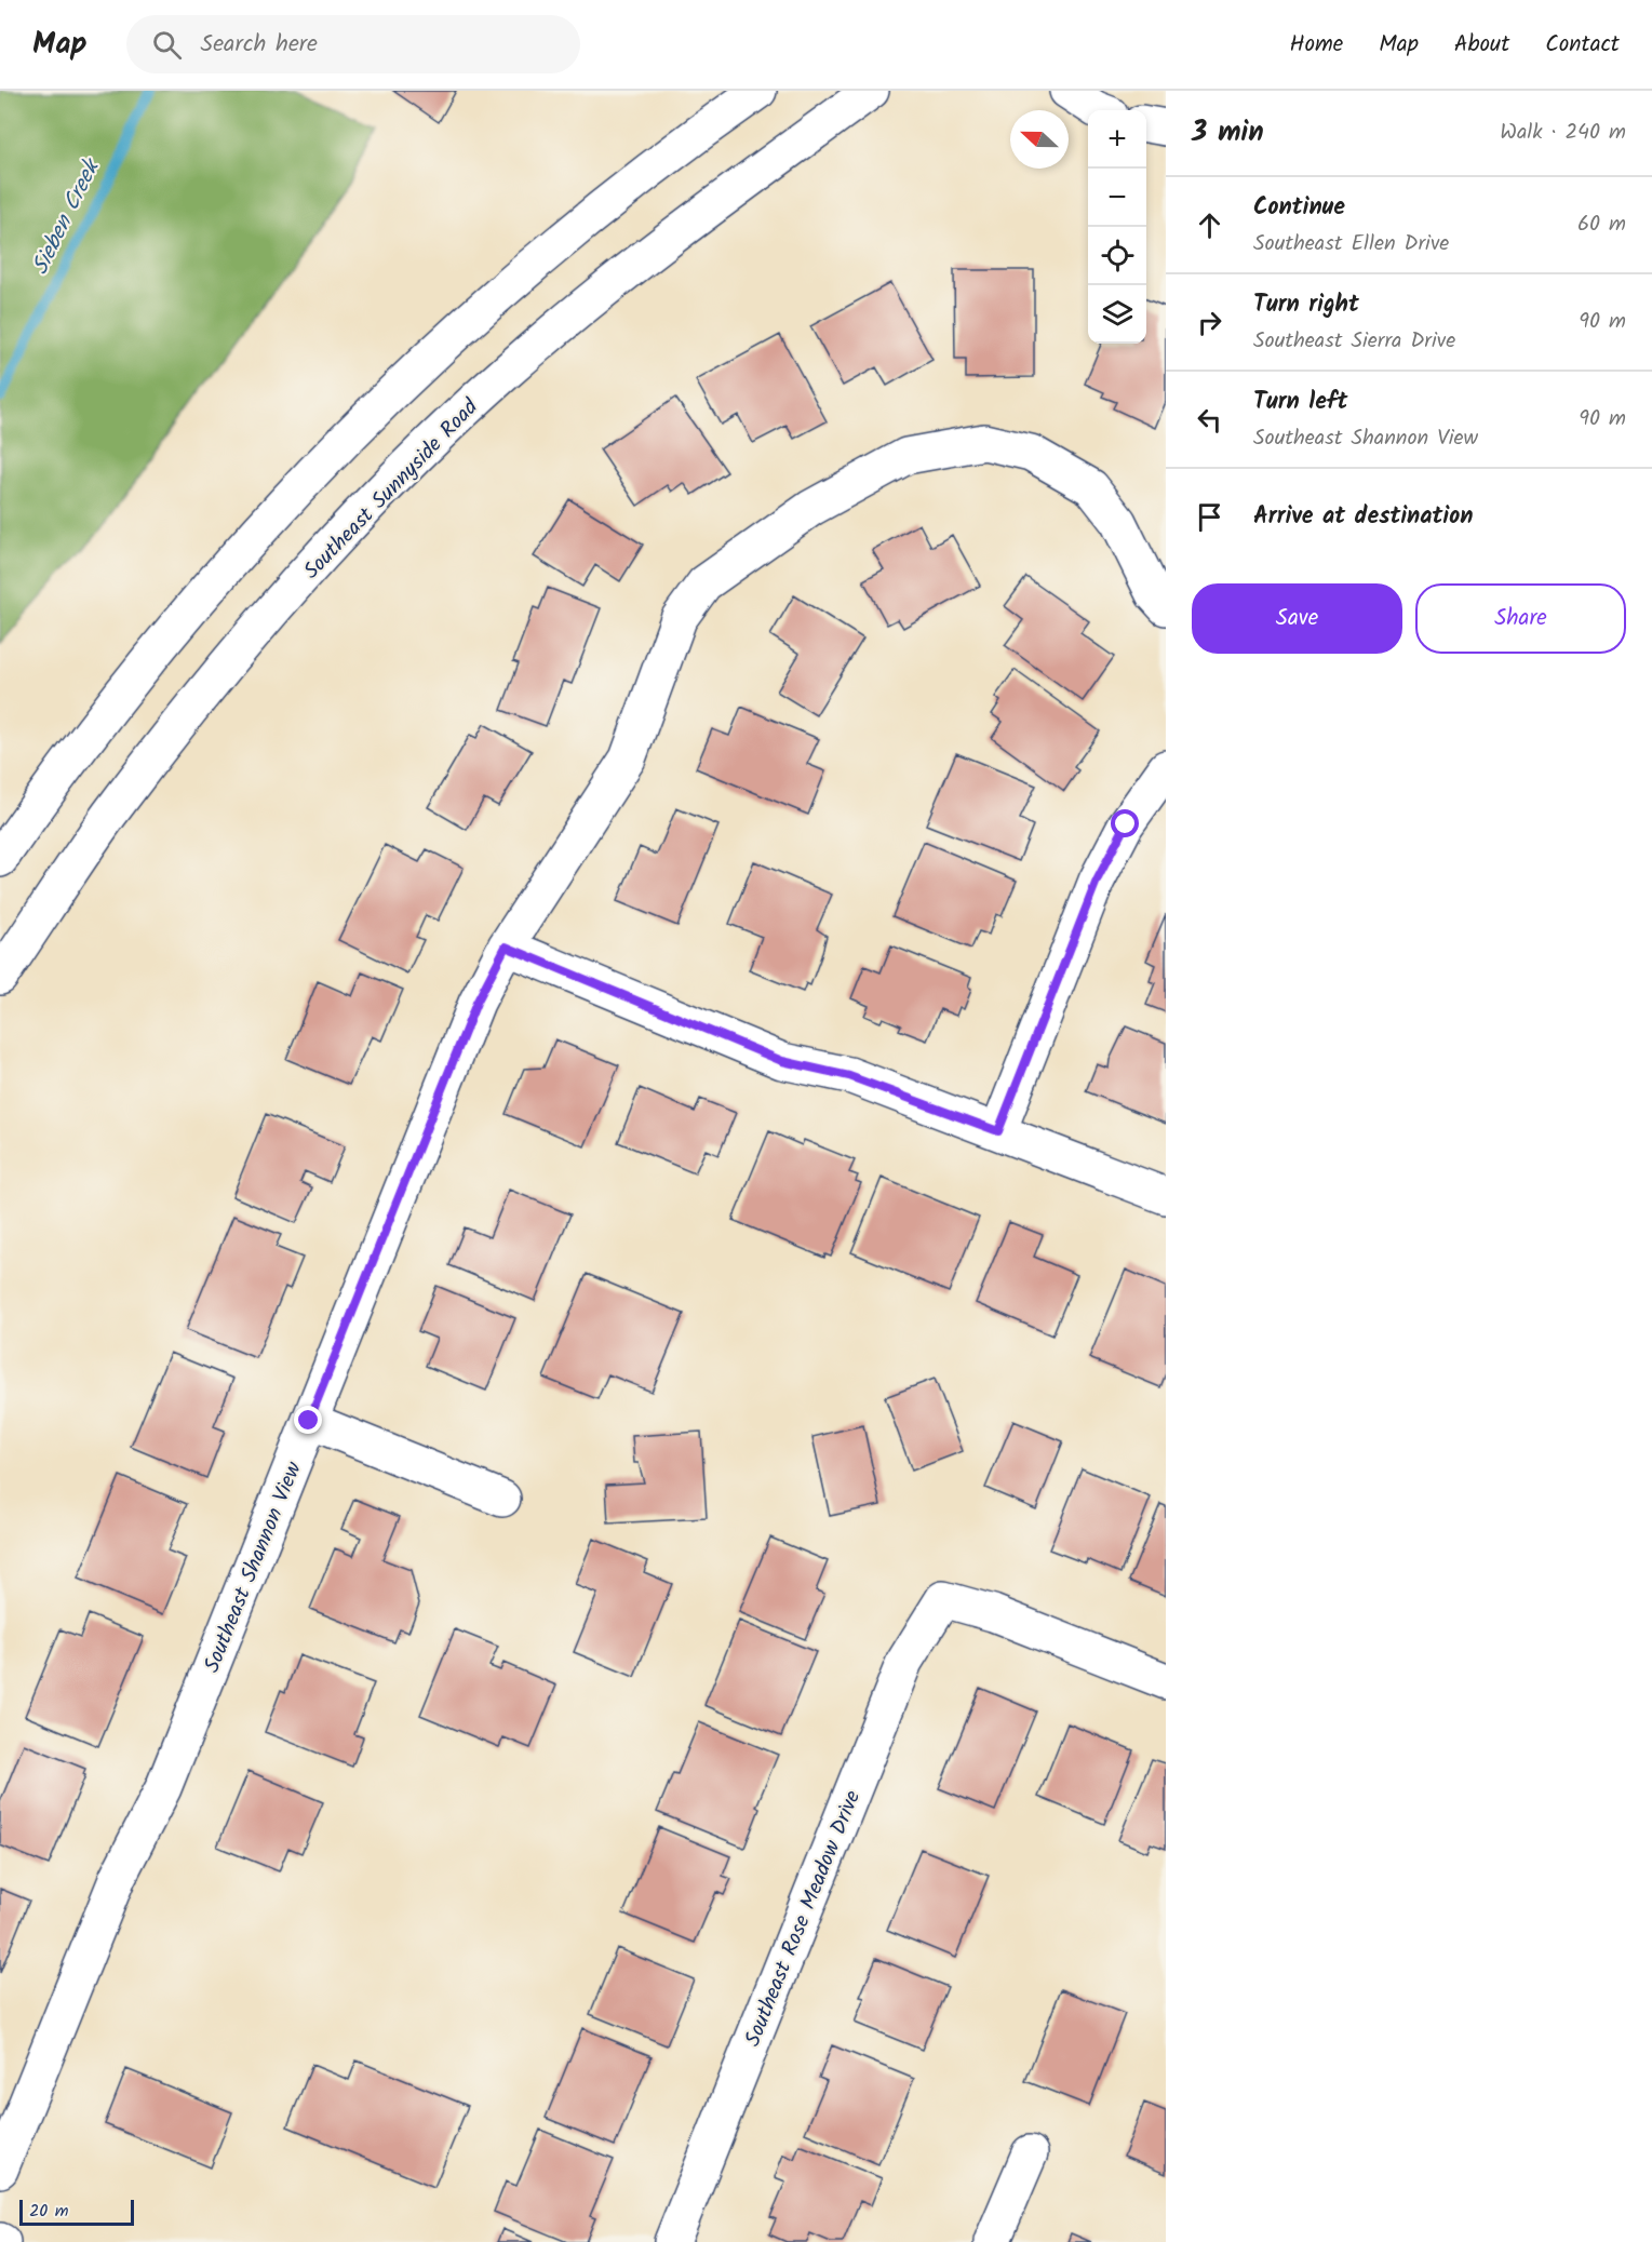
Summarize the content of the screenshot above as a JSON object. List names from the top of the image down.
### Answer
{
  "streets": {
    "street": ["Southeast Sunnyside Road", "Southeast Shannon View", "Southeast Rose Meadow Drive"]
  },
  "water": ["Sieben Creek"],
  "scale_bar": "20 m",
  "north": "left",
  "page": {
    "header": "Map",
    "search": "Search here",
    "nav": [
      "Home",
      "Map",
      "About",
      "Contact"
    ],
    "heading": ["3 min", "Walk · 240 m"],
    "map_buttons": ["+", "−"],
    "list": [
      ["Continue", "Southeast Ellen Drive", "60 m"],
      ["Turn right", "Southeast Sierra Drive", "90 m"],
      ["Turn left", "Southeast Shannon View", "90 m"],
      "Arrive at destination"
    ],
    "buttons": ["Save", "Share"],
    "scale": "20 m"
  }
}
